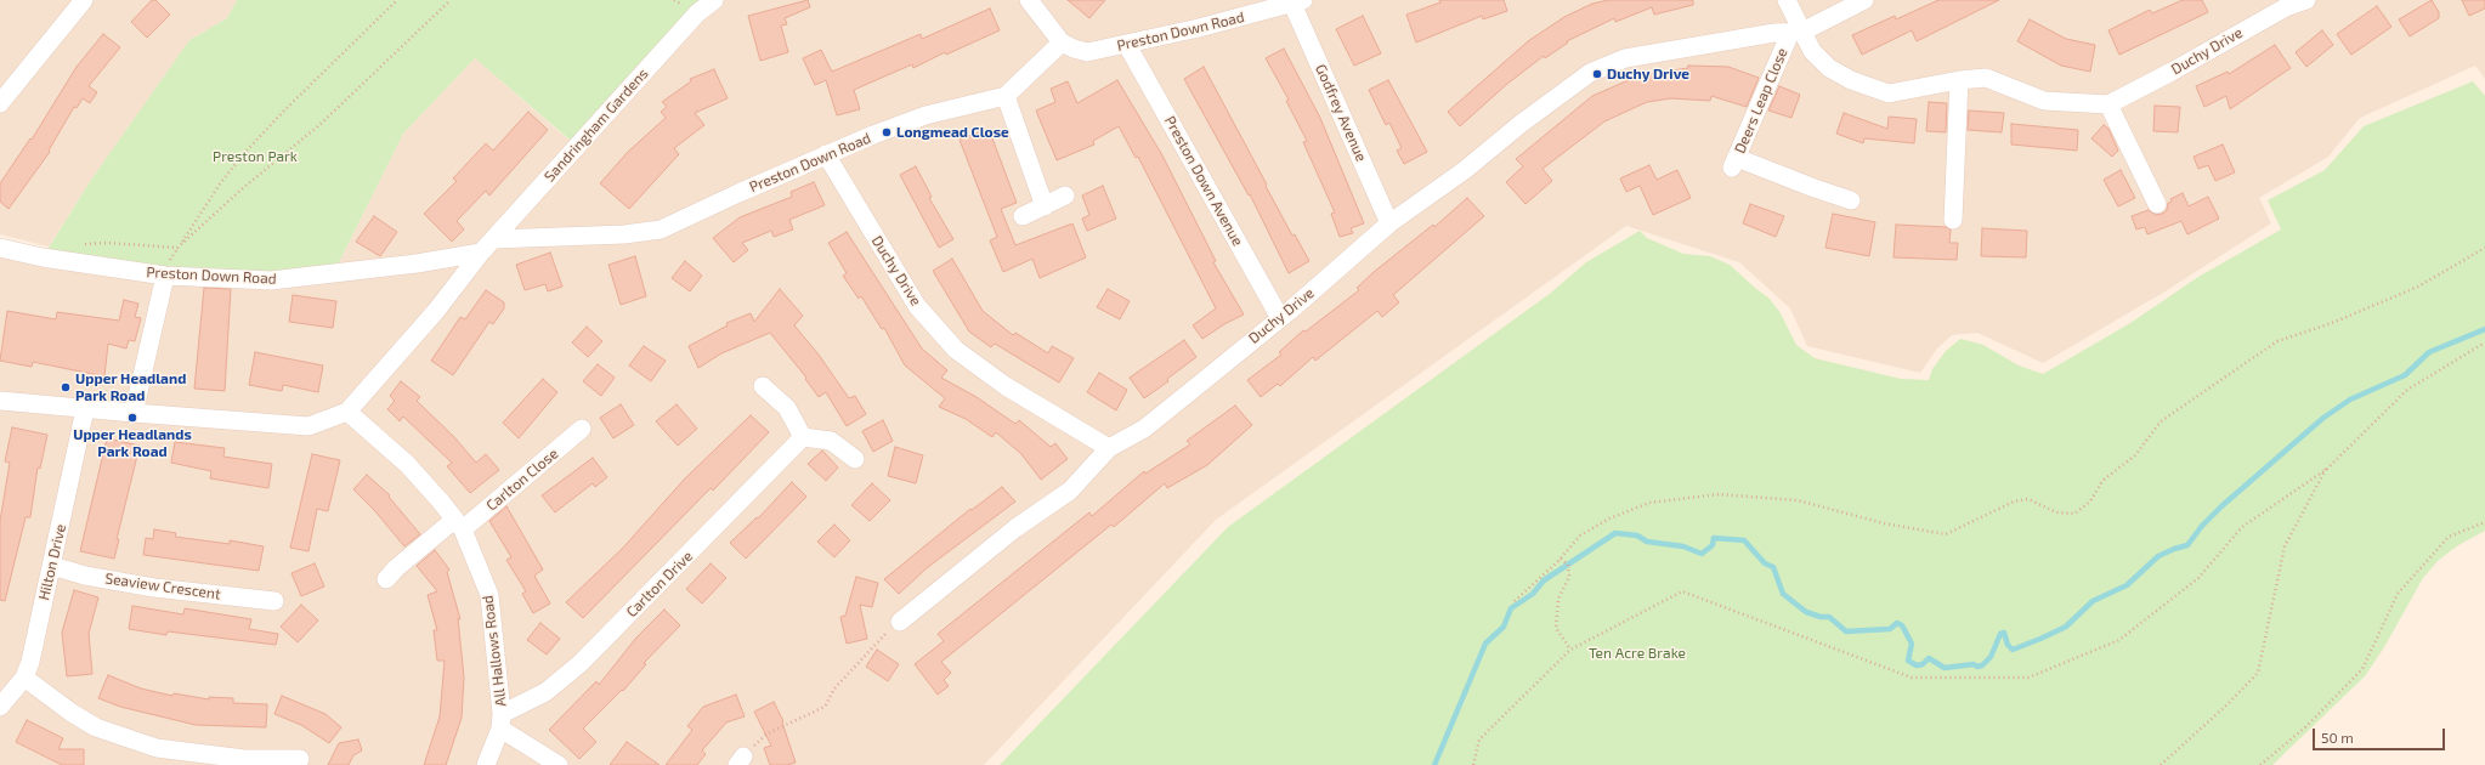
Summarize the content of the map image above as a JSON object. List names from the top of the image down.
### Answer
{
  "streets": {
    "street": [
      "Preston Down Road",
      "Duchy Drive",
      "Deers Leap Close",
      "Godfrey Avenue",
      "Sandringham Gardens",
      "Preston Down Avenue",
      "Carlton Close",
      "Hilton Drive",
      "Carlton Drive",
      "Seaview Crescent",
      "All Hallows Road"
    ]
  },
  "crossings": [
    ["Preston Down Road", "Duchy Drive"],
    ["Preston Down Road", "Godfrey Avenue"],
    ["Preston Down Road", "Sandringham Gardens"],
    ["Preston Down Road", "Preston Down Avenue"],
    ["Duchy Drive", "Deers Leap Close"],
    ["Duchy Drive", "Godfrey Avenue"],
    ["Duchy Drive", "Preston Down Avenue"],
    ["Carlton Close", "All Hallows Road"],
    ["Hilton Drive", "Seaview Crescent"],
    ["Carlton Drive", "All Hallows Road"]
  ],
  "parks": ["Preston Park", "Ten Acre Brake"],
  "places": [
    "Duchy Drive",
    "Longmead Close",
    "Upper Headland Park Road",
    "Upper Headlands Park Road"
  ],
  "scale_bar": "50 m"
}
